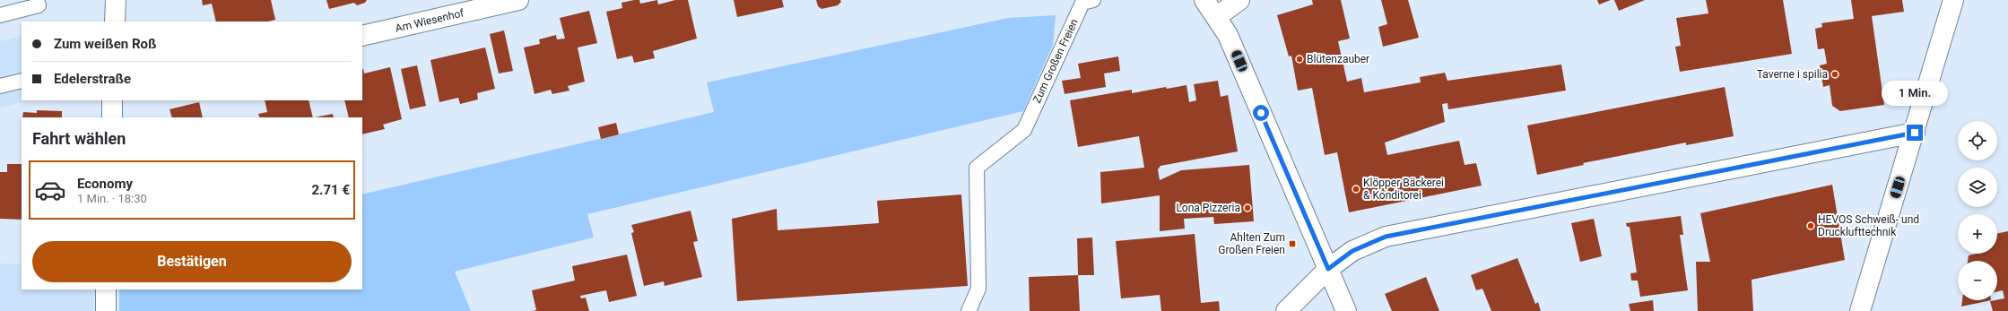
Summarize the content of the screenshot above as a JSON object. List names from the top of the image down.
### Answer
{
  "streets": {
    "street": ["Am Wiesenhof"],
    "lane": ["Zum Großen Freien"]
  },
  "places": {
    "other": [
      "Blütenzauber",
      "Taverne i spilia",
      "Klöpper Bäckerei & Konditorei",
      "Lona Pizzeria",
      "HEVOS Schweiß- und Drucklufttechnik"
    ],
    "transit": ["Ahlten Zum Großen Freien"]
  },
  "page": {
    "banner": ["Zum weißen Roß", "Edelerstraße"],
    "bubble": "1 Min.",
    "heading": "Fahrt wählen",
    "map_buttons": ["+", "−"],
    "list": [
      {
        "name": "Economy",
        "note": "1 Min. · 18:30",
        "value": "2.71 €"
      }
    ],
    "buttons": "Bestätigen"
  }
}
